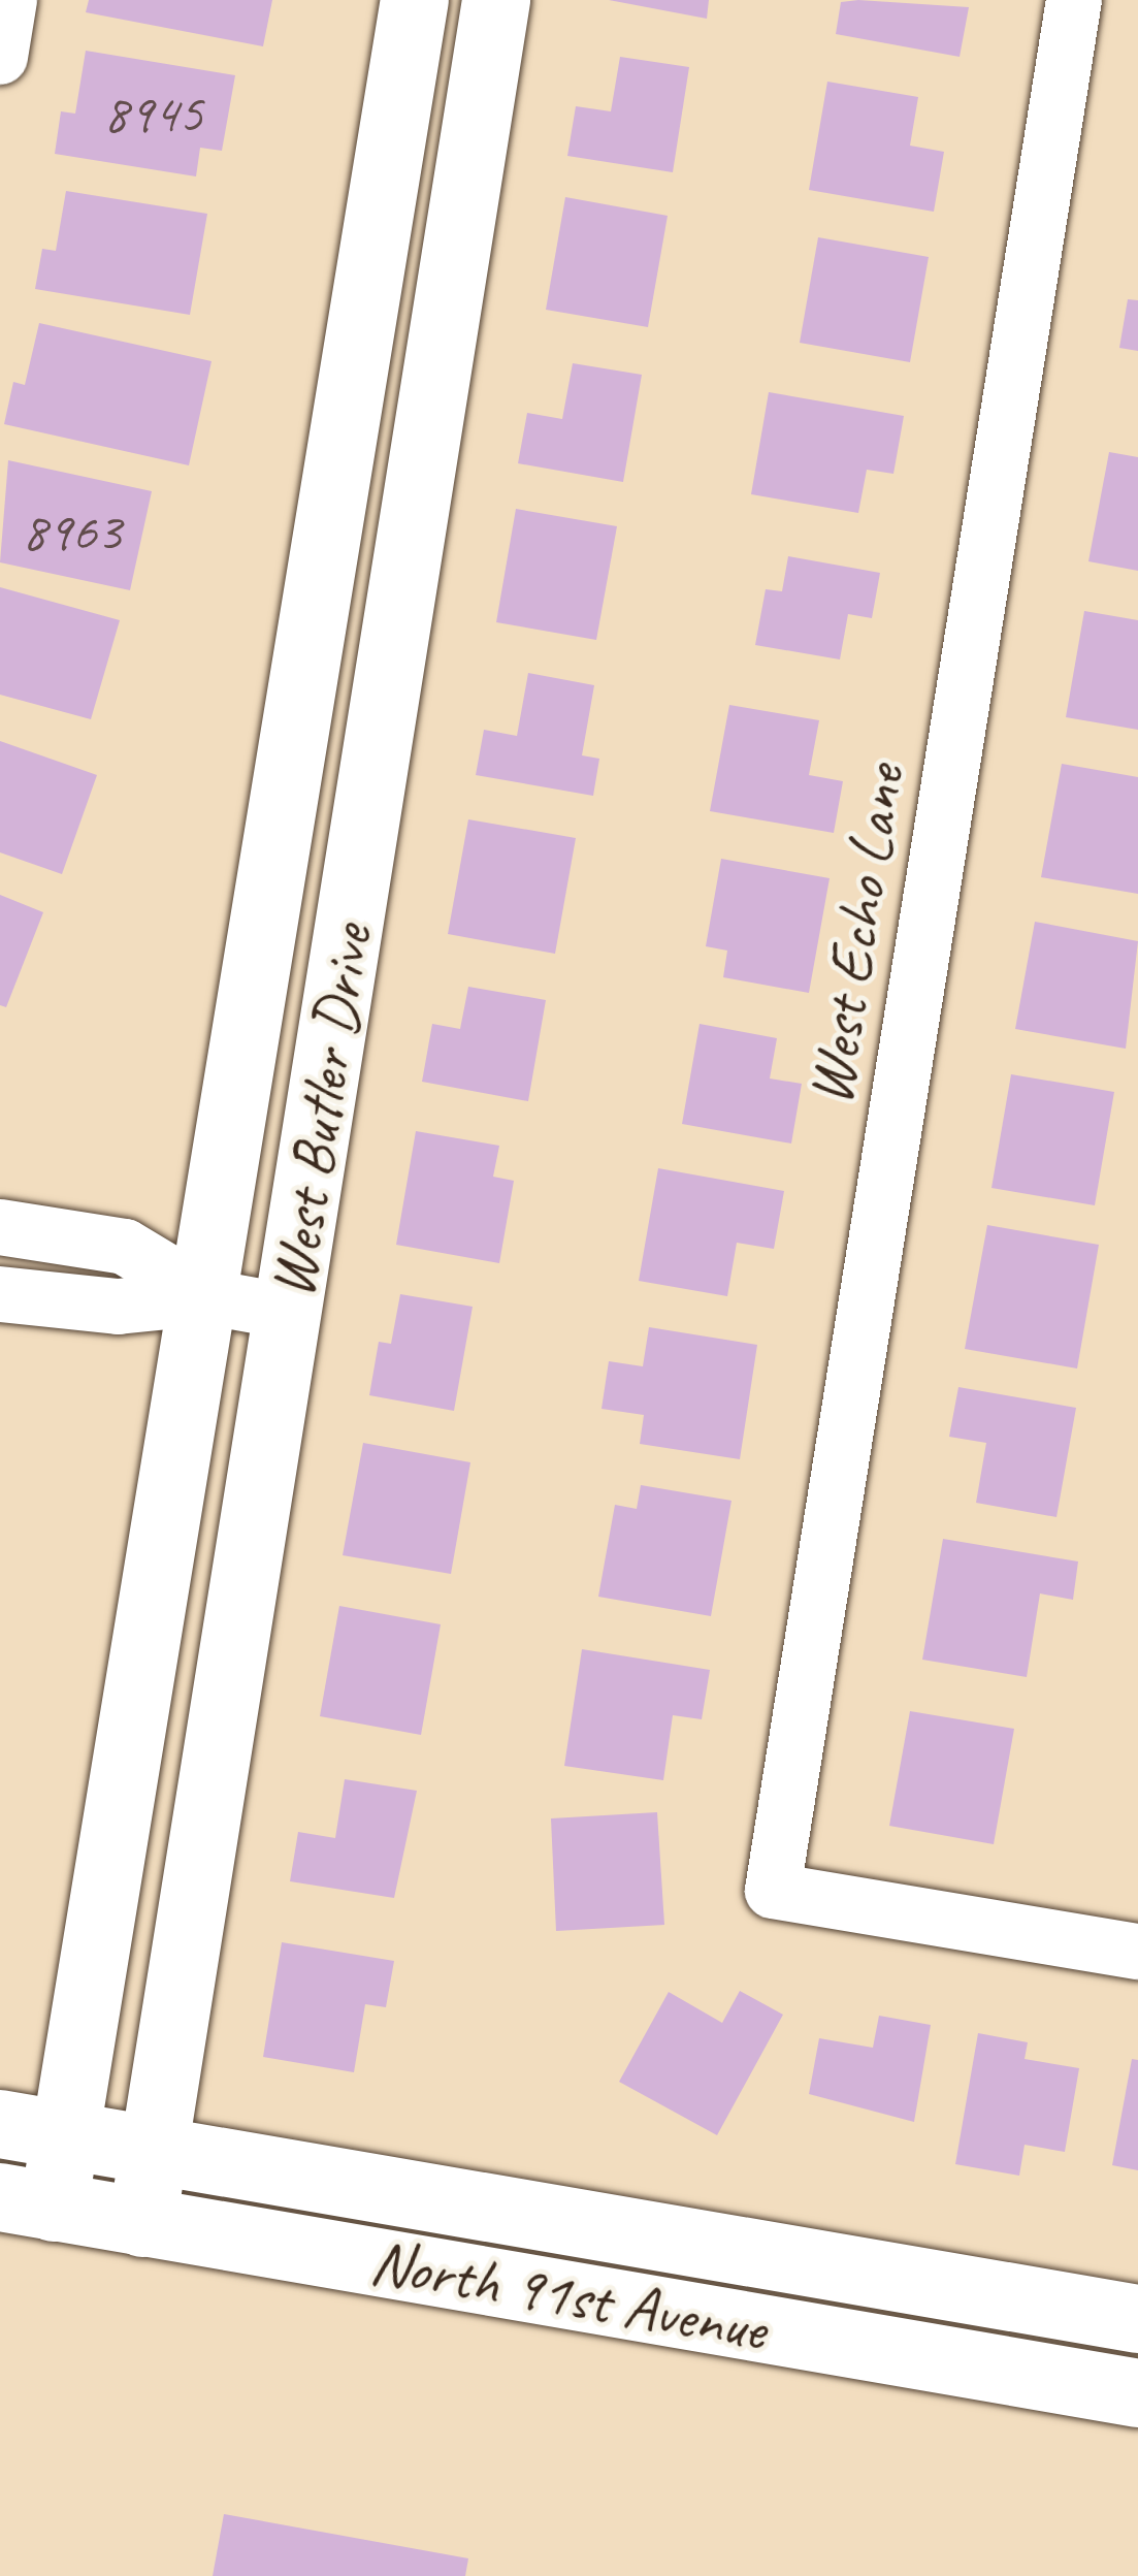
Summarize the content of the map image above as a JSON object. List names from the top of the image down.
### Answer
{
  "streets": {
    "street": ["West Echo Lane", "West Butler Drive", "North 91st Avenue"]
  },
  "crossings": [
    ["West Butler Drive", "North 91st Avenue"]
  ],
  "house_numbers": ["8945", "8963"]
}
